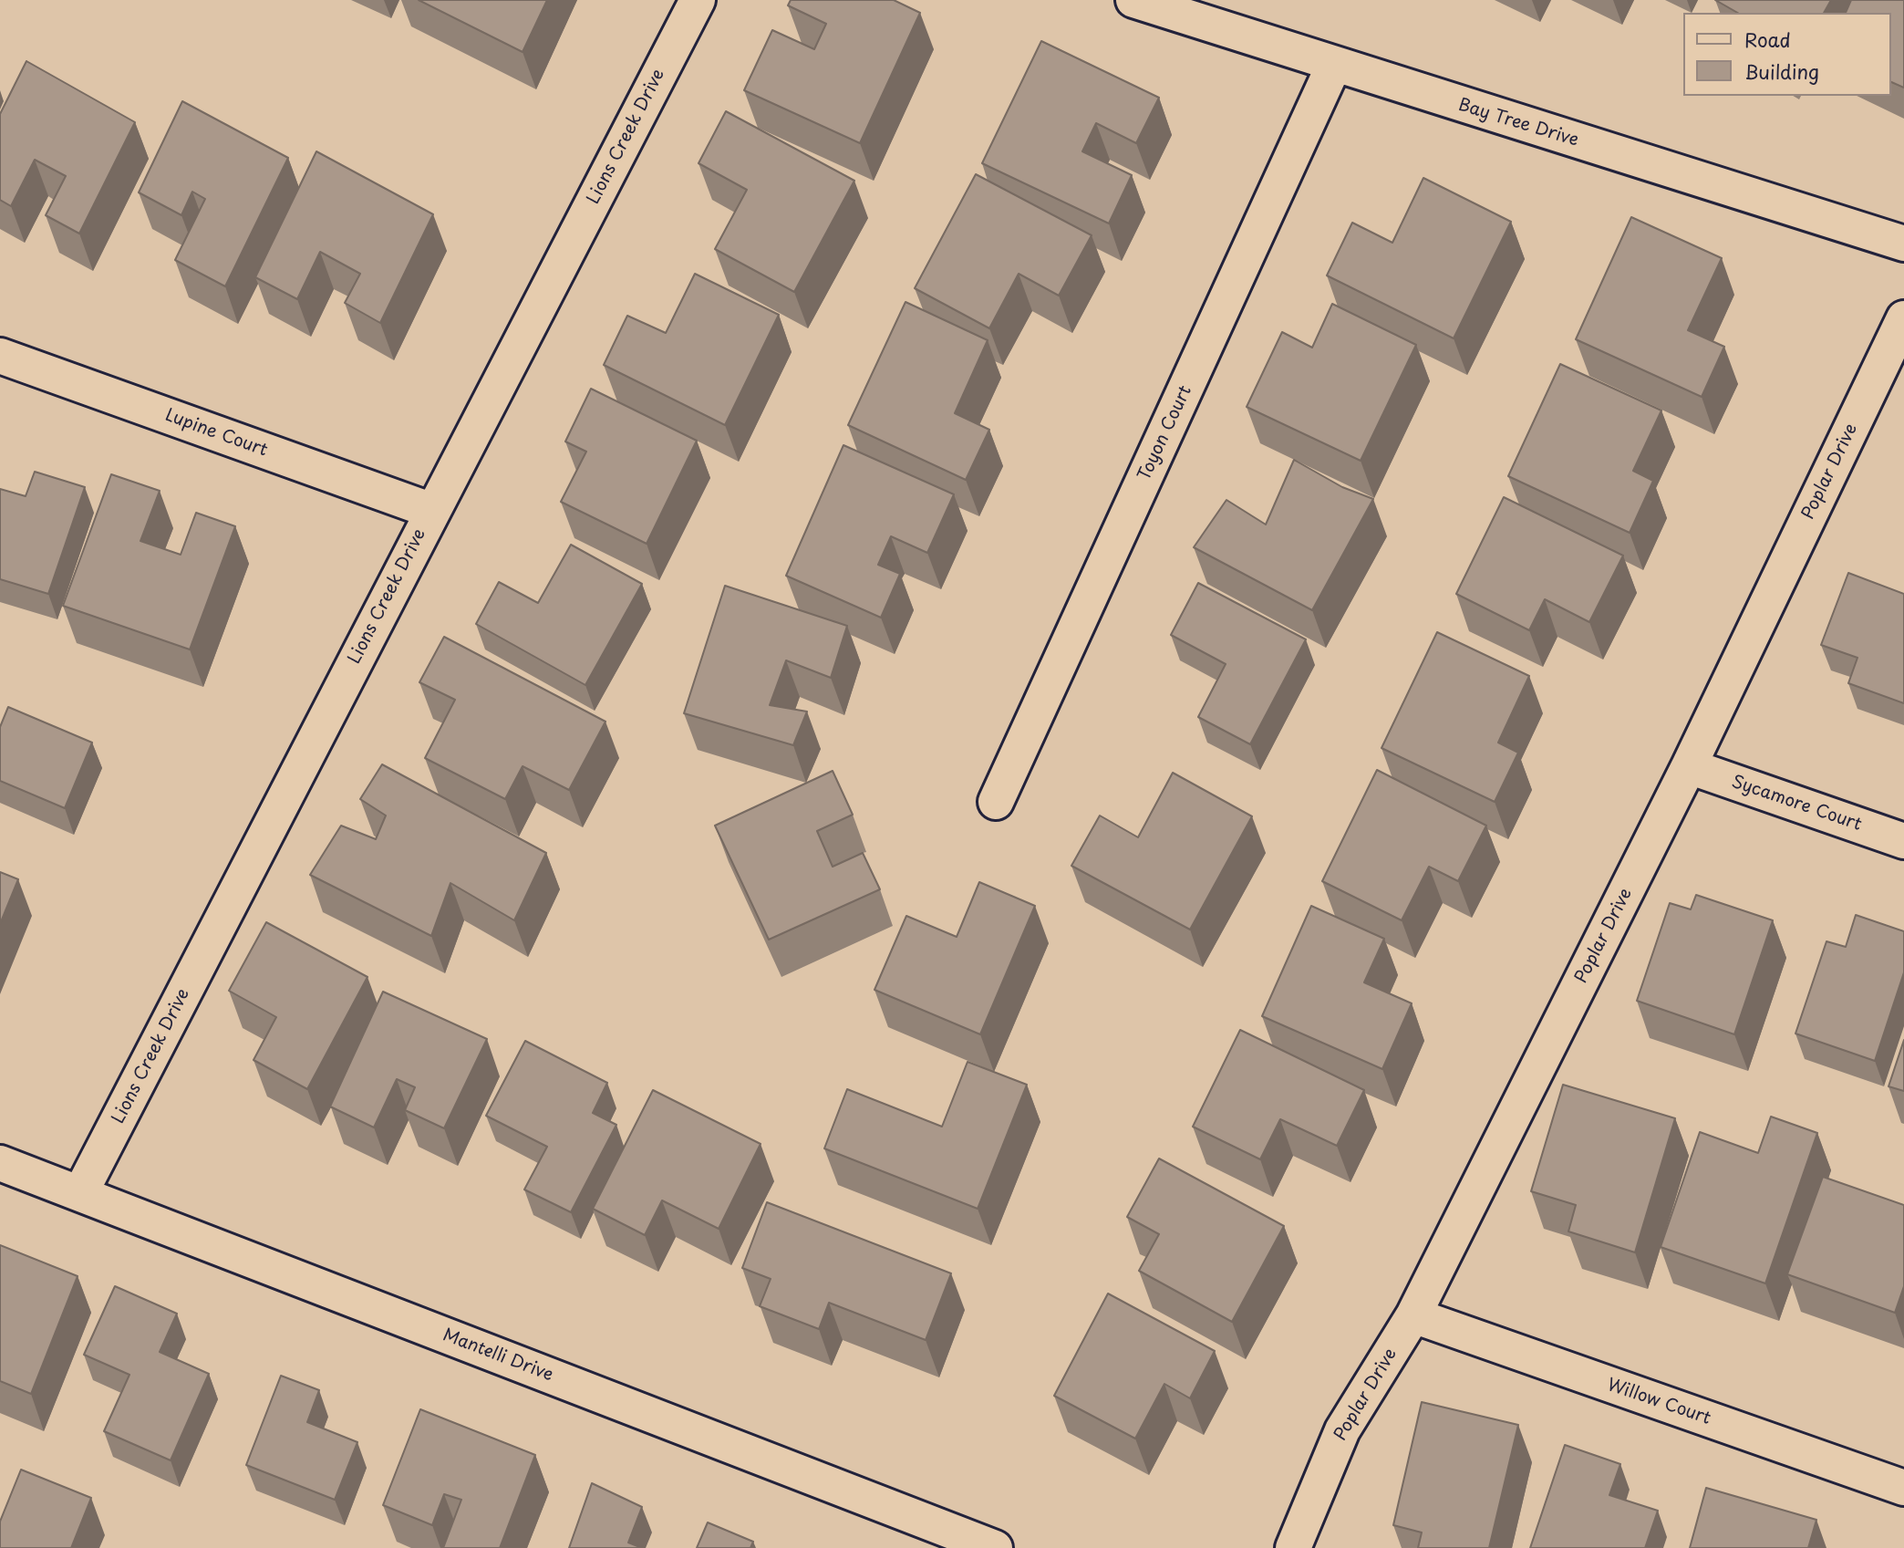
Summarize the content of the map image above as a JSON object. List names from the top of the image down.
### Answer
{
  "streets": {
    "street": [
      "Bay Tree Drive",
      "Lions Creek Drive",
      "Lupine Court",
      "Toyon Court",
      "Poplar Drive",
      "Sycamore Court",
      "Mantelli Drive",
      "Willow Court"
    ]
  },
  "crossings": [
    ["Bay Tree Drive", "Toyon Court"],
    ["Lions Creek Drive", "Lupine Court"],
    ["Lions Creek Drive", "Mantelli Drive"],
    ["Poplar Drive", "Sycamore Court"],
    ["Poplar Drive", "Willow Court"]
  ],
  "legend": ["Road", "Building"]
}
